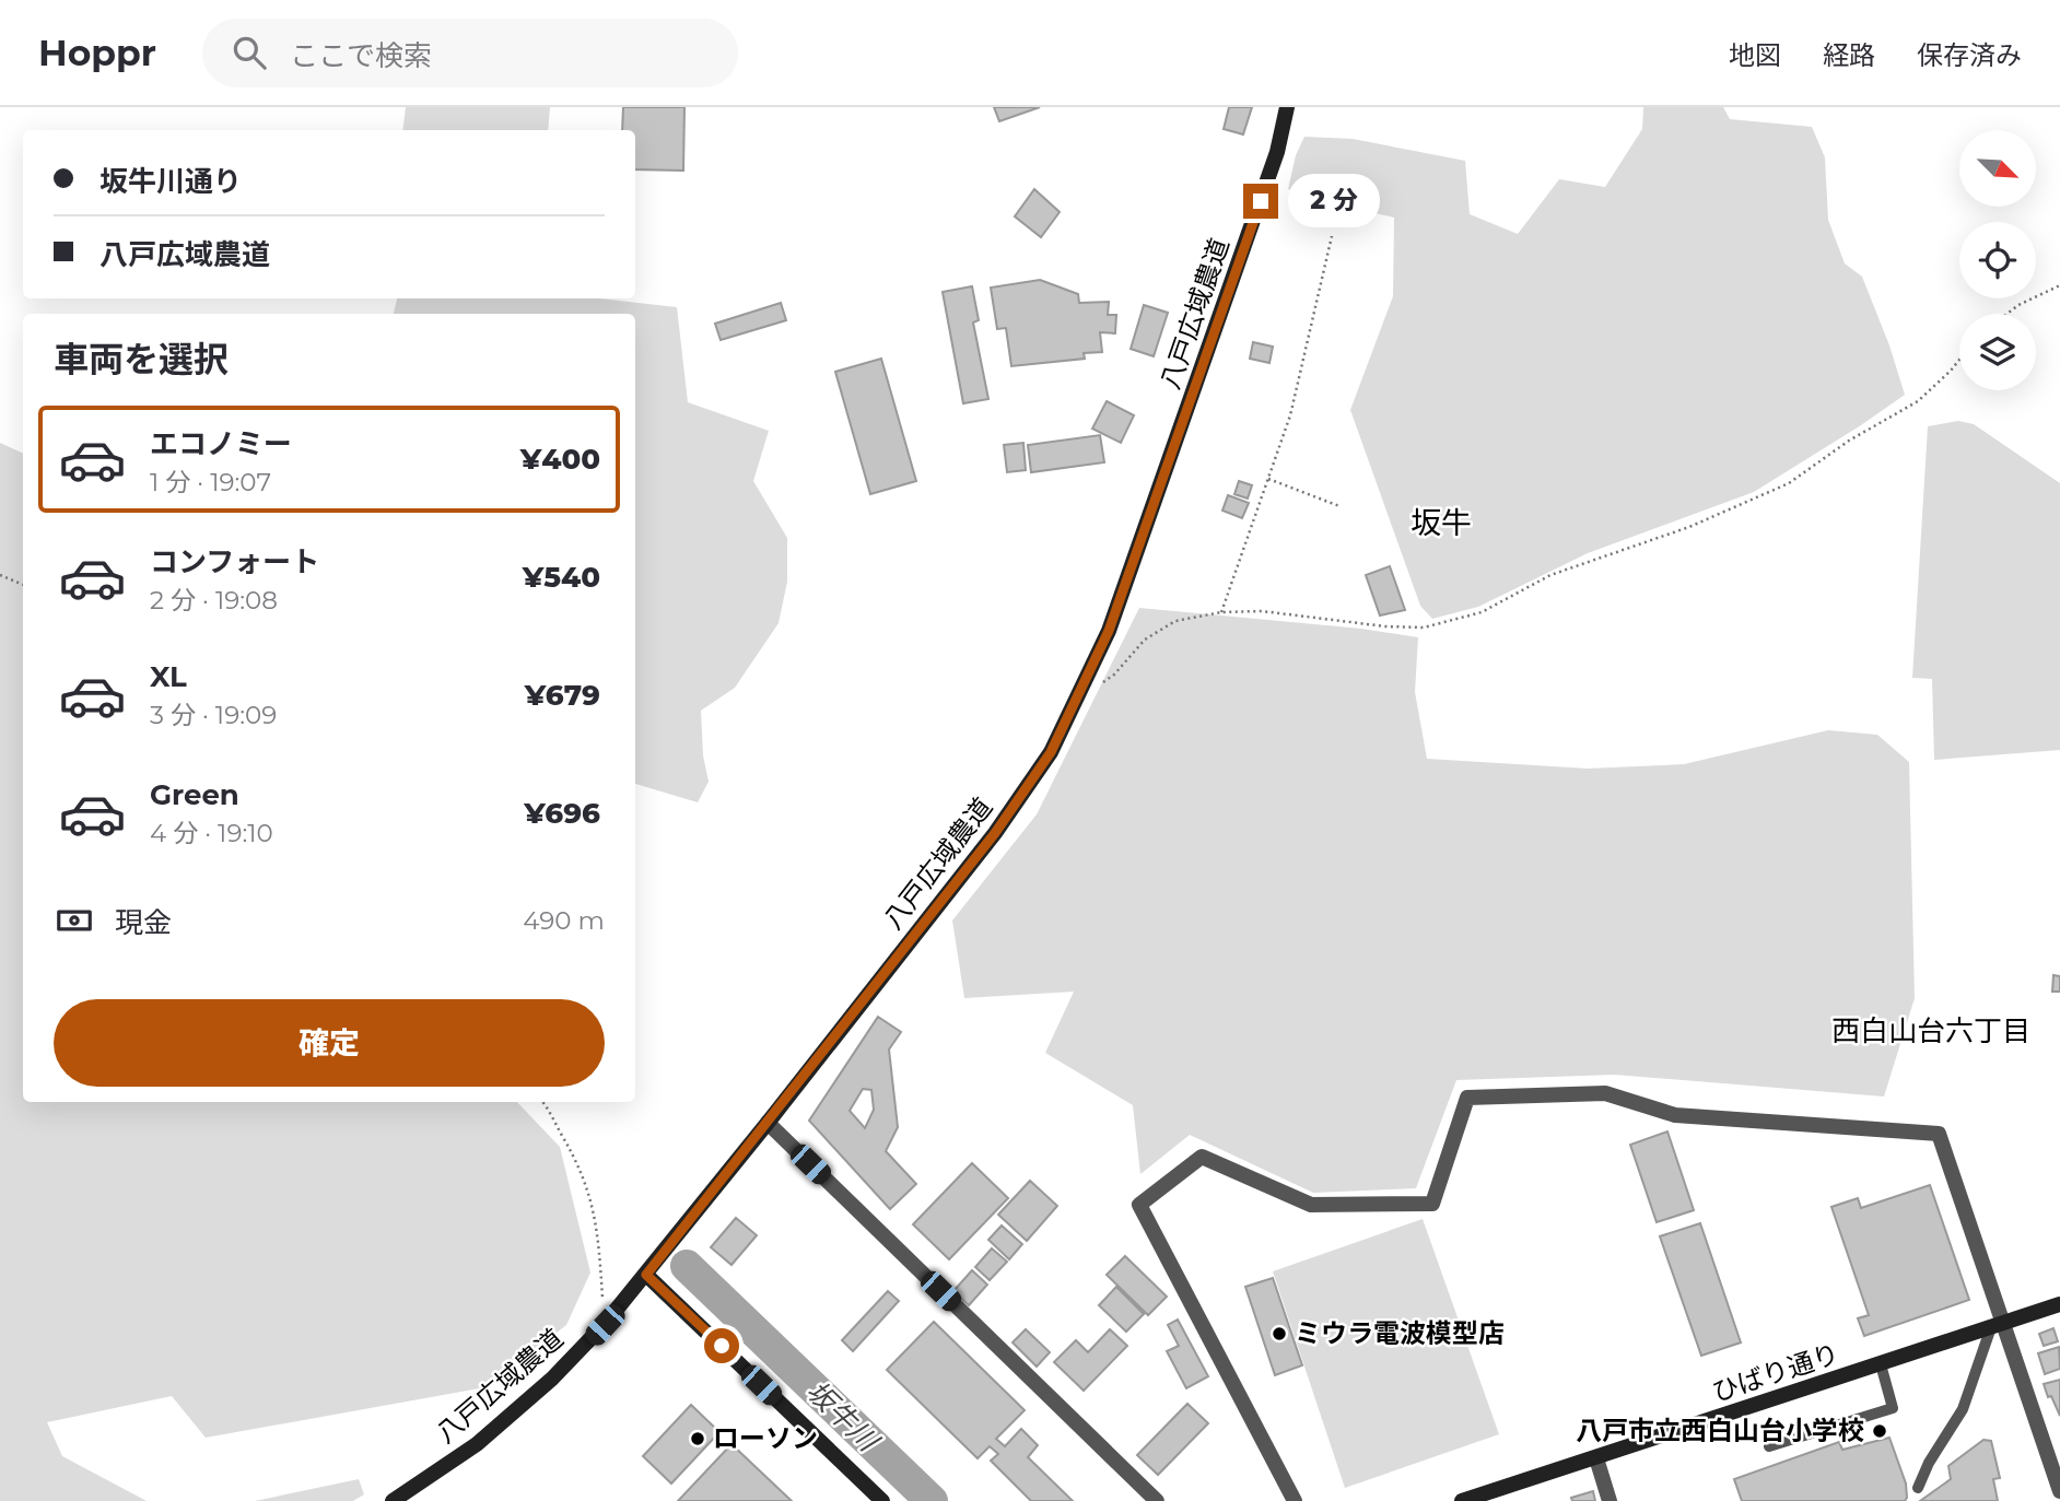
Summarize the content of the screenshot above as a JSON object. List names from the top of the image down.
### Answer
{
  "streets": {
    "street": ["八戸広域農道", "ひばり通り"]
  },
  "districts": ["坂牛", "西白山台六丁目"],
  "water": ["坂牛川"],
  "places": ["ミウラ電波模型店", "八戸市立西白山台小学校", "ローソン"],
  "north": "bottom right",
  "page": {
    "header": "Hoppr",
    "search": "ここで検索",
    "nav": ["地図", "経路", "保存済み"],
    "banner": ["坂牛川通り", "八戸広域農道"],
    "bubble": "2 分",
    "heading": "車両を選択",
    "list": [
      {
        "name": "エコノミー",
        "note": "1 分 · 19:07",
        "value": "¥400"
      },
      {
        "name": "コンフォート",
        "note": "2 分 · 19:08",
        "value": "¥540"
      },
      {
        "name": "XL",
        "note": "3 分 · 19:09",
        "value": "¥679"
      },
      {
        "name": "Green",
        "note": "4 分 · 19:10",
        "value": "¥696"
      }
    ],
    "pay": ["現金", "490 m"],
    "buttons": "確定"
  }
}
